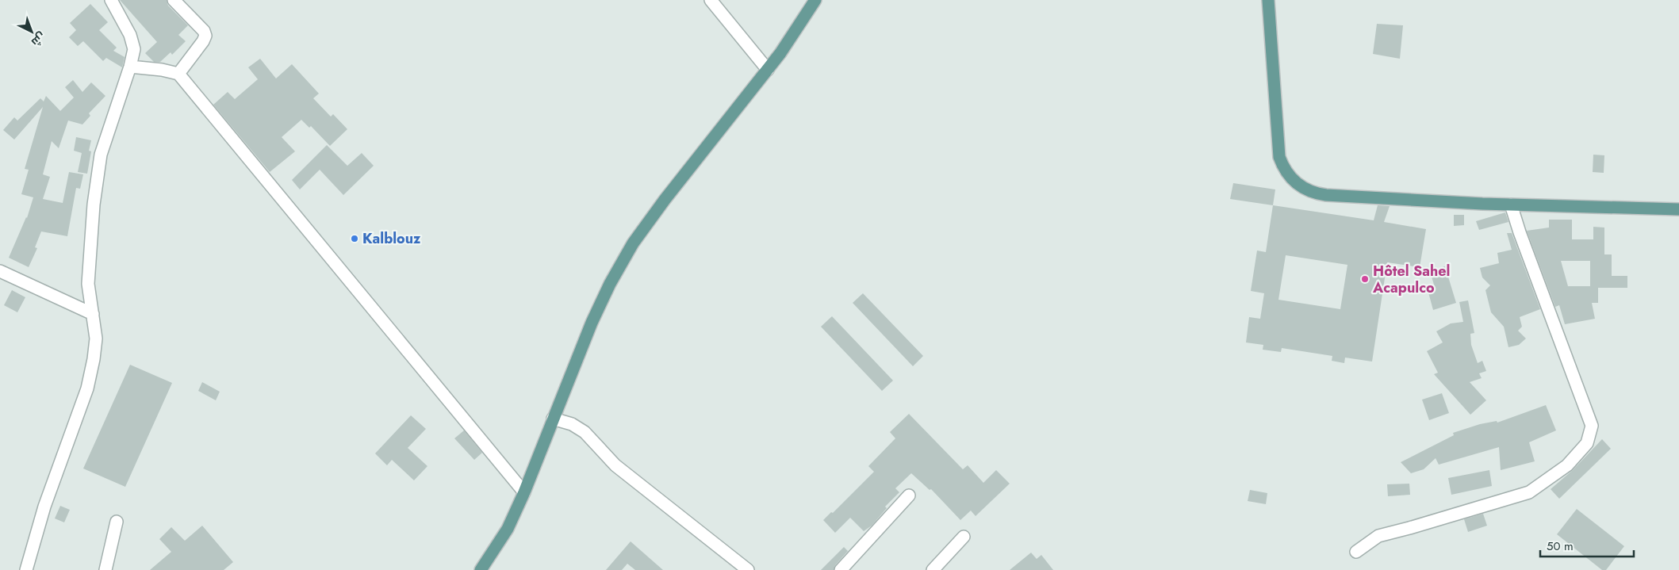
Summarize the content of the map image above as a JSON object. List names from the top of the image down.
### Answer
{
  "places": ["Kalblouz", "Hôtel Sahel Acapulco"],
  "scale_bar": "50 m",
  "north": "bottom right"
}
